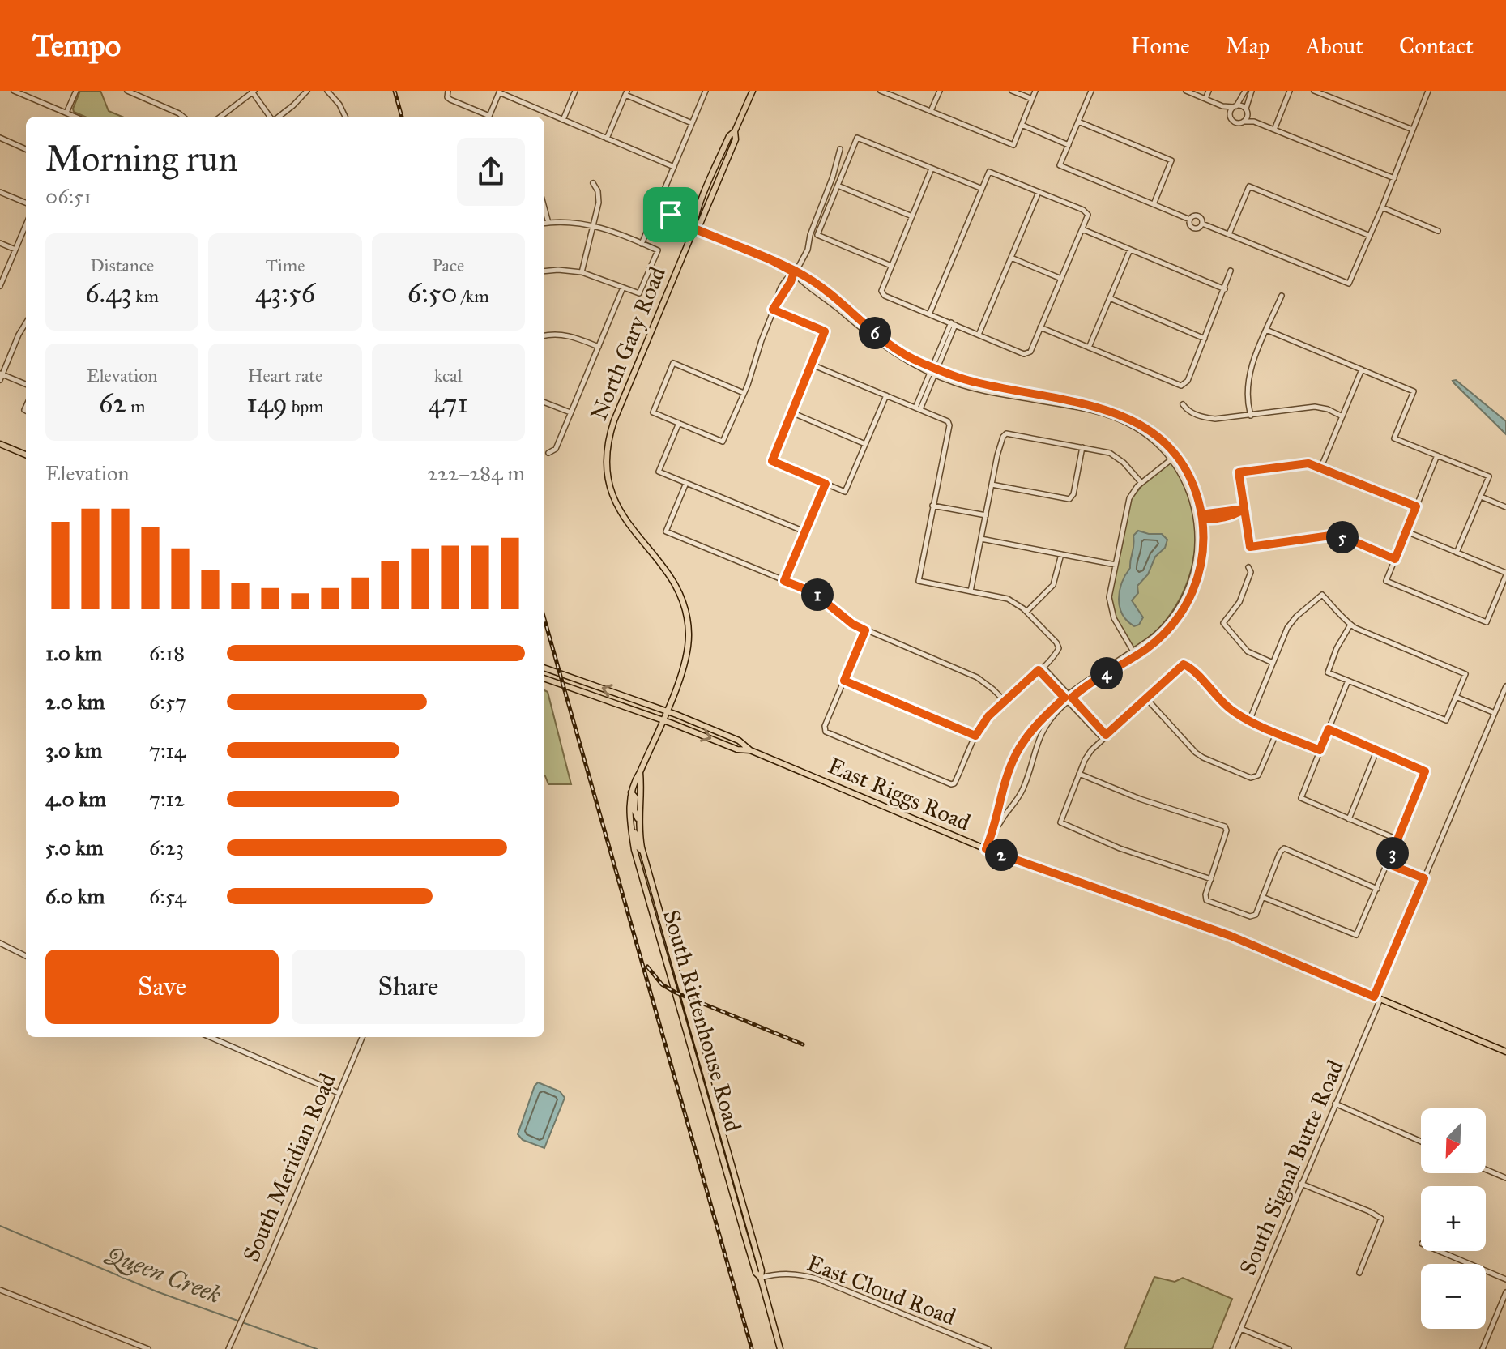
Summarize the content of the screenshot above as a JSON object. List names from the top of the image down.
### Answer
{
  "streets": {
    "main road": ["North Gary Road", "East Riggs Road", "South Rittenhouse Road"],
    "street": ["South Meridian Road", "South Signal Butte Road", "East Cloud Road"]
  },
  "crossings": [
    ["North Gary Road", "East Riggs Road"],
    ["North Gary Road", "South Rittenhouse Road"],
    ["East Riggs Road", "South Rittenhouse Road"],
    ["East Riggs Road", "South Signal Butte Road"],
    ["South Rittenhouse Road", "East Cloud Road"]
  ],
  "water": ["Queen Creek"],
  "north": "bottom left",
  "page": {
    "header": "Tempo",
    "nav": [
      "Home",
      "Map",
      "About",
      "Contact"
    ],
    "heading": ["Morning run", "06:51"],
    "stats": [
      ["Distance", "6.43 km"],
      ["Time", "43:56"],
      ["Pace", "6:50 /km"],
      ["Elevation", "62 m"],
      ["Heart rate", "149 bpm"],
      ["kcal", "471"]
    ],
    "pins": [
      "6",
      "5",
      "1",
      "4",
      "3",
      "2"
    ],
    "chart": ["Elevation", "222–284 m"],
    "list": [
      {
        "name": "1.0 km",
        "note": "6:18"
      },
      {
        "name": "2.0 km",
        "note": "6:57"
      },
      {
        "name": "3.0 km",
        "note": "7:14"
      },
      {
        "name": "4.0 km",
        "note": "7:12"
      },
      {
        "name": "5.0 km",
        "note": "6:23"
      },
      {
        "name": "6.0 km",
        "note": "6:54"
      }
    ],
    "buttons": ["Save", "Share"],
    "map_buttons": ["+", "−"]
  }
}
